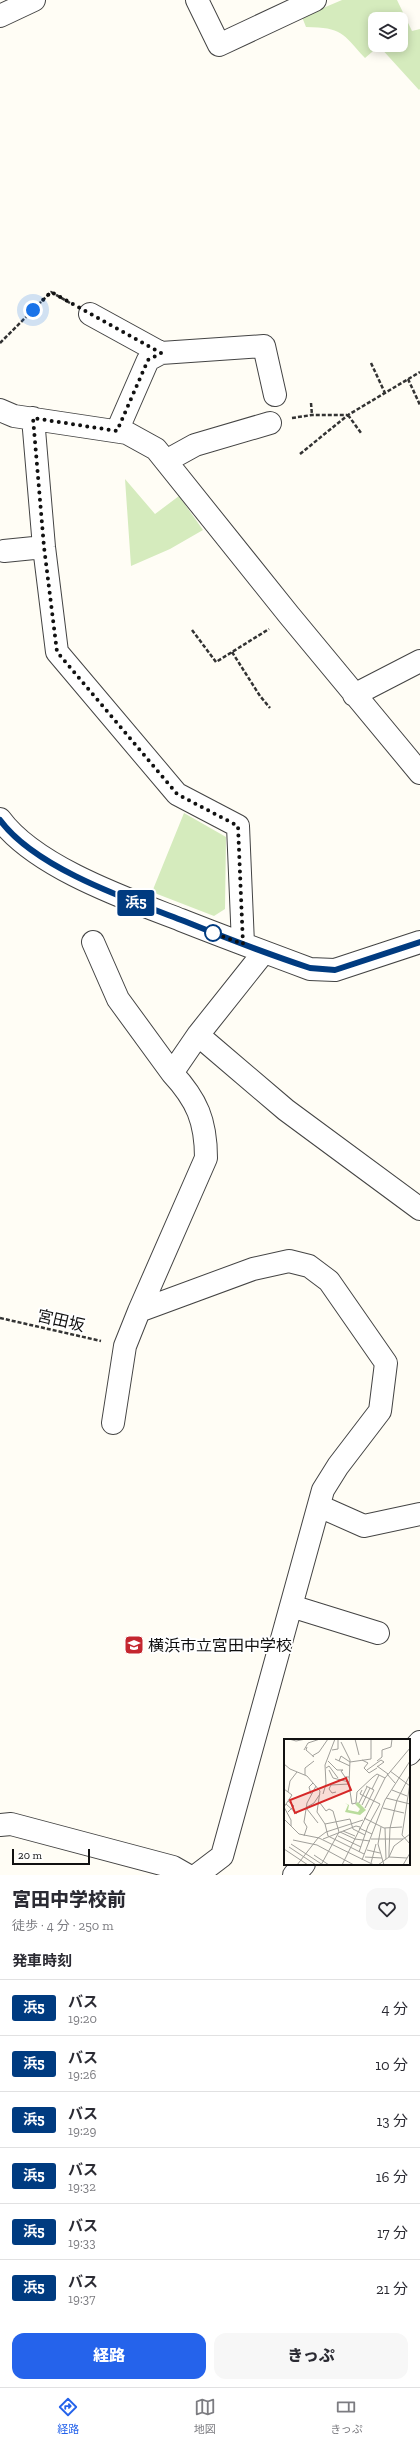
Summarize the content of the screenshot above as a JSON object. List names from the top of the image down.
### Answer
{
  "streets": {
    "path": ["宮田坂"]
  },
  "places": {
    "school or university": ["横浜市立宮田中学校"]
  },
  "lines": ["bus line 浜5"],
  "scale_bar": "20 m",
  "page": {
    "on_map": "浜5",
    "scale": "20 m",
    "heading": [
      ["宮田中学校前", "徒歩 · 4 分 · 250 m"],
      "発車時刻"
    ],
    "list": [
      {
        "mark": "浜5",
        "name": "バス",
        "note": "19:20",
        "value": "4 分"
      },
      {
        "mark": "浜5",
        "name": "バス",
        "note": "19:26",
        "value": "10 分"
      },
      {
        "mark": "浜5",
        "name": "バス",
        "note": "19:29",
        "value": "13 分"
      },
      {
        "mark": "浜5",
        "name": "バス",
        "note": "19:32",
        "value": "16 分"
      },
      {
        "mark": "浜5",
        "name": "バス",
        "note": "19:33",
        "value": "17 分"
      },
      {
        "mark": "浜5",
        "name": "バス",
        "note": "19:37",
        "value": "21 分"
      }
    ],
    "buttons": ["経路", "きっぷ"],
    "tabs": ["経路", "地図", "きっぷ"]
  }
}
